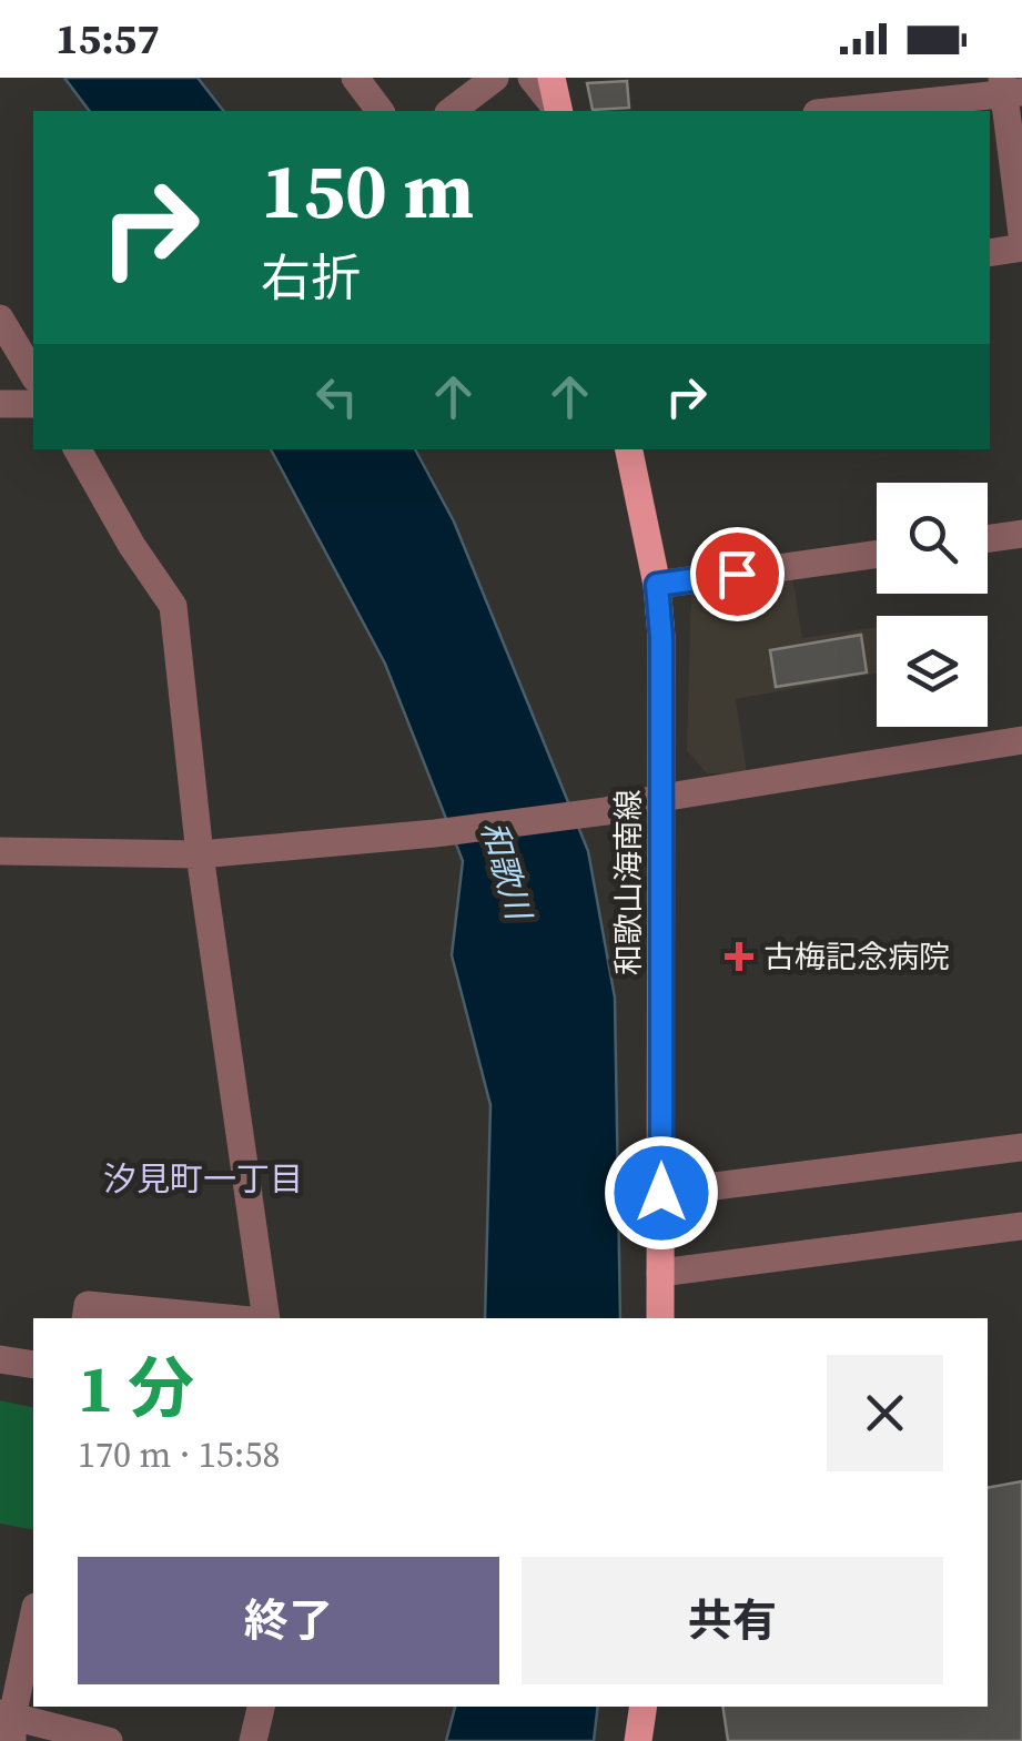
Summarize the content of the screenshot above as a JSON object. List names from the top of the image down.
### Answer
{
  "streets": {
    "main road": ["和歌山海南線"]
  },
  "districts": ["汐見町一丁目"],
  "water": ["和歌川"],
  "places": {
    "health": ["古梅記念病院"]
  },
  "page": {
    "status": "15:57",
    "turn": ["150 m", "右折"],
    "heading": ["1 分", "170 m · 15:58"],
    "buttons": ["終了", "共有"]
  }
}
